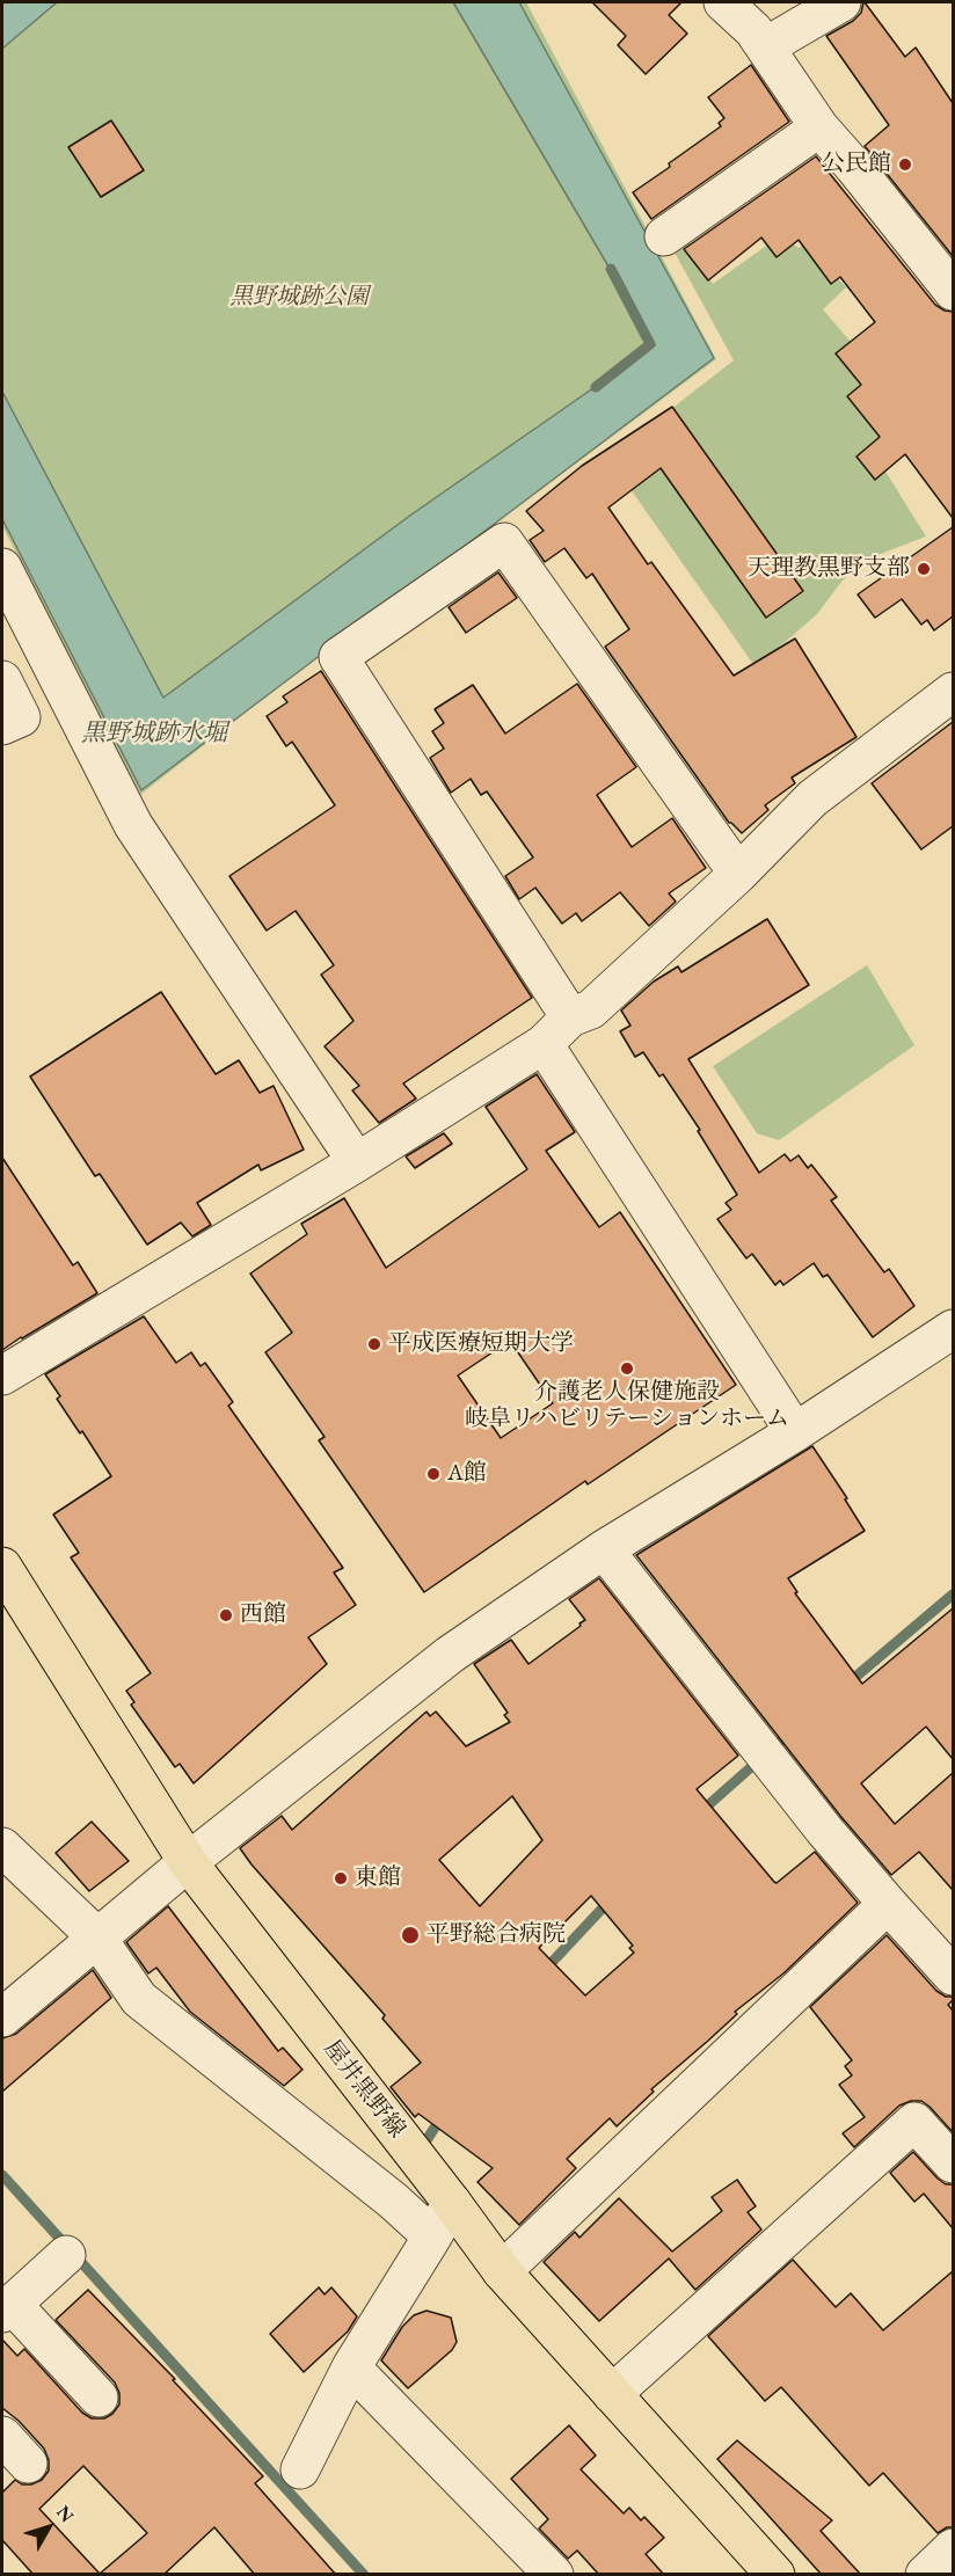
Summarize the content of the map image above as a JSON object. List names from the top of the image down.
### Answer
{
  "streets": {
    "main road": ["屋井黒野線"]
  },
  "water": ["黒野城跡水堀"],
  "parks": ["黒野城跡公園"],
  "places": [
    "公民館",
    "天理教黒野支部",
    "平成医療短期大学",
    "介護老人保健施設 岐阜リハビリテーションホーム",
    "A館",
    "西館",
    "東館",
    "平野総合病院"
  ],
  "north": "top right"
}
